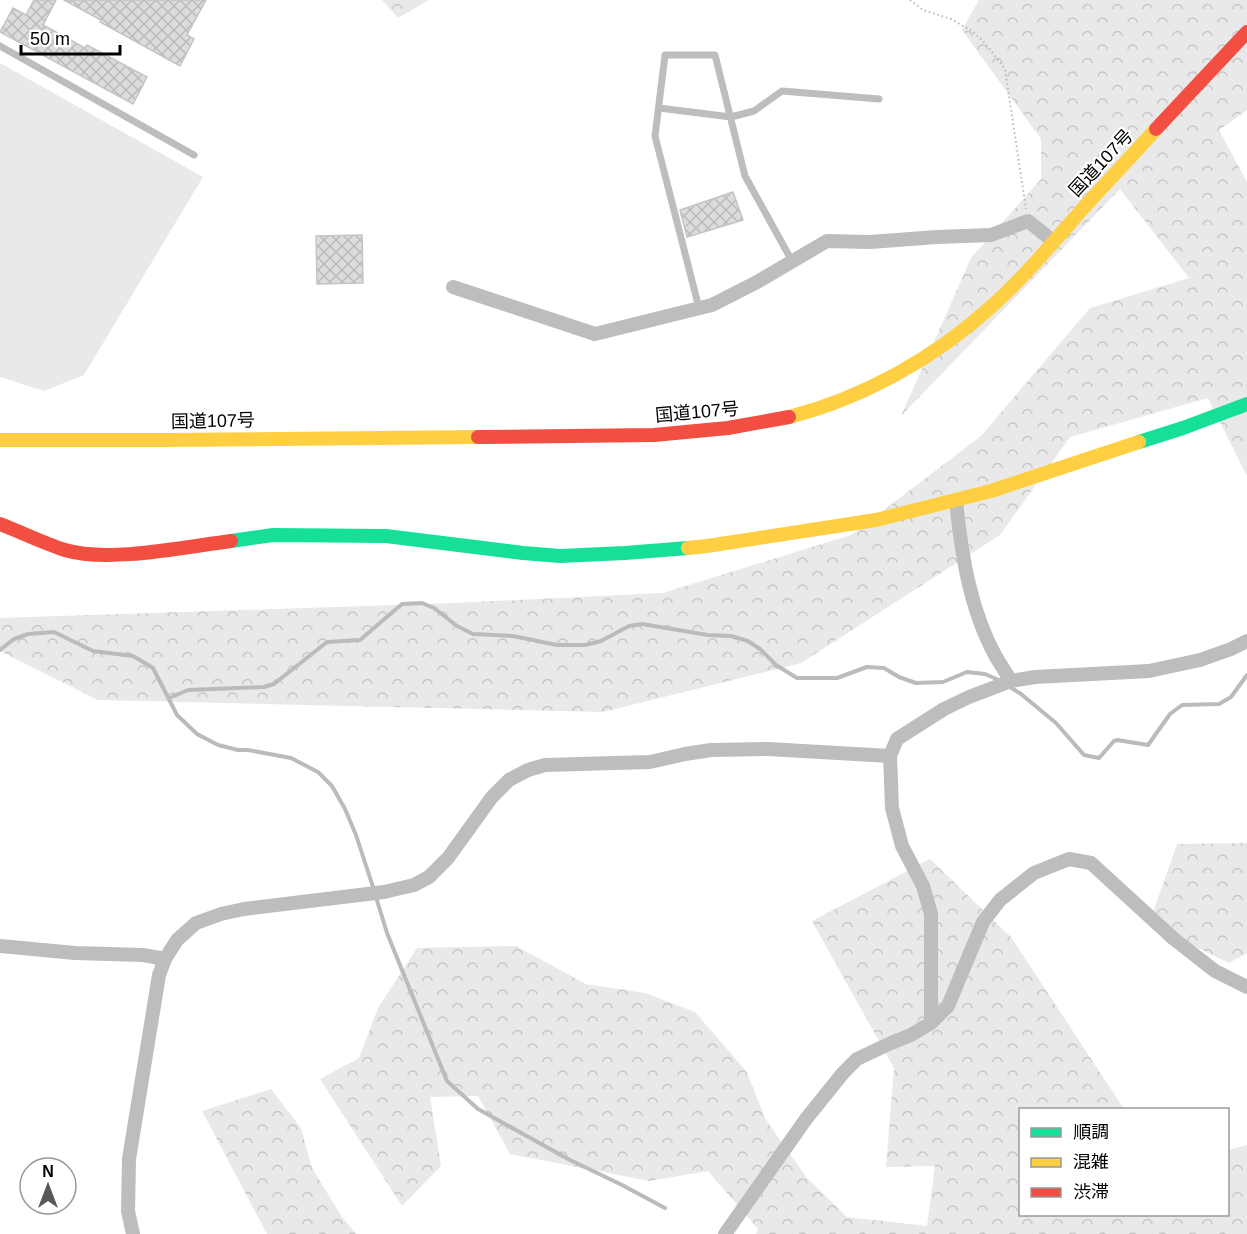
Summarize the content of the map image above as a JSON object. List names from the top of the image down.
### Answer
{
  "streets": {
    "main road": ["国道107号"]
  },
  "legend": ["順調", "混雑", "渋滞"],
  "scale_bar": "50 m",
  "north": "top"
}
